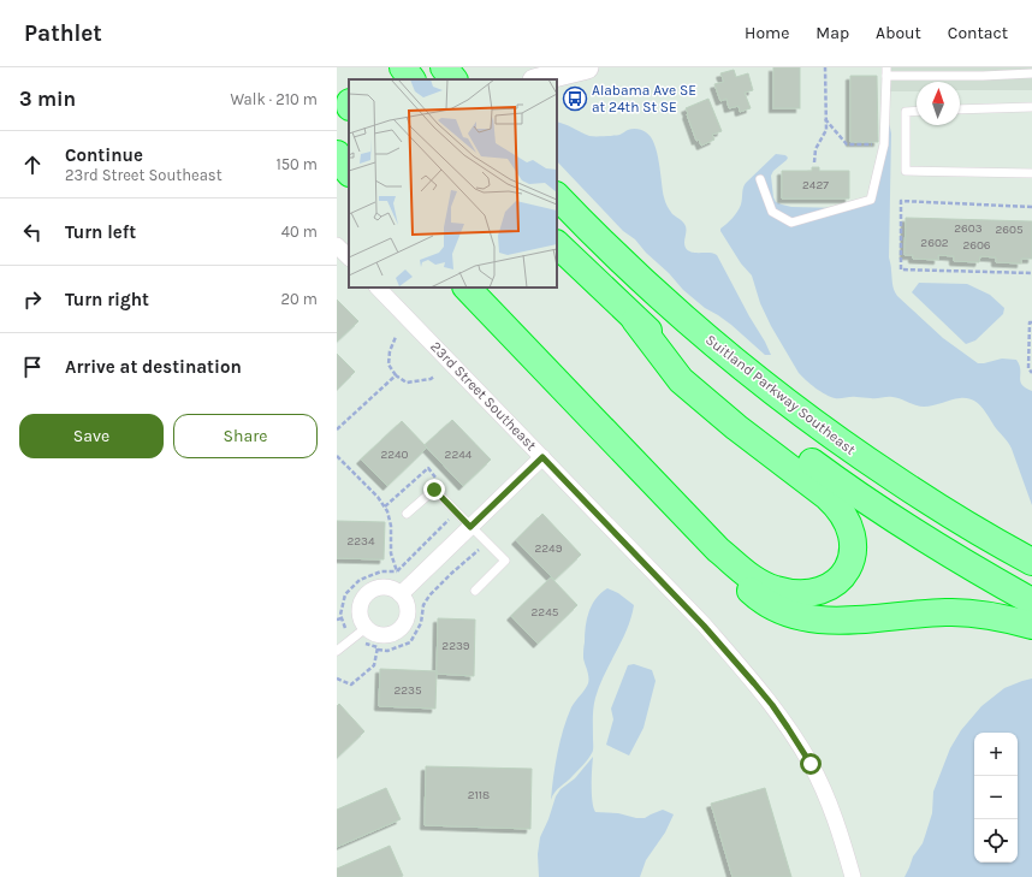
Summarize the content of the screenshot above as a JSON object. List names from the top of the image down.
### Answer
{
  "streets": {
    "highway": ["Suitland Parkway Southeast"],
    "street": ["23rd Street Southeast"]
  },
  "places": {
    "bus stop": ["Alabama Ave SE at 24th St SE"]
  },
  "house_numbers": [
    "2427",
    "2603",
    "2605",
    "2602",
    "2606",
    "2240",
    "2244",
    "2234",
    "2249",
    "2245",
    "2239",
    "2235",
    "2118"
  ],
  "north": "top",
  "page": {
    "header": "Pathlet",
    "nav": [
      "Home",
      "Map",
      "About",
      "Contact"
    ],
    "heading": ["3 min", "Walk · 210 m"],
    "list": [
      ["Continue", "23rd Street Southeast", "150 m"],
      ["Turn left", "40 m"],
      ["Turn right", "20 m"],
      "Arrive at destination"
    ],
    "buttons": ["Save", "Share"],
    "map_buttons": ["+", "−"]
  }
}
